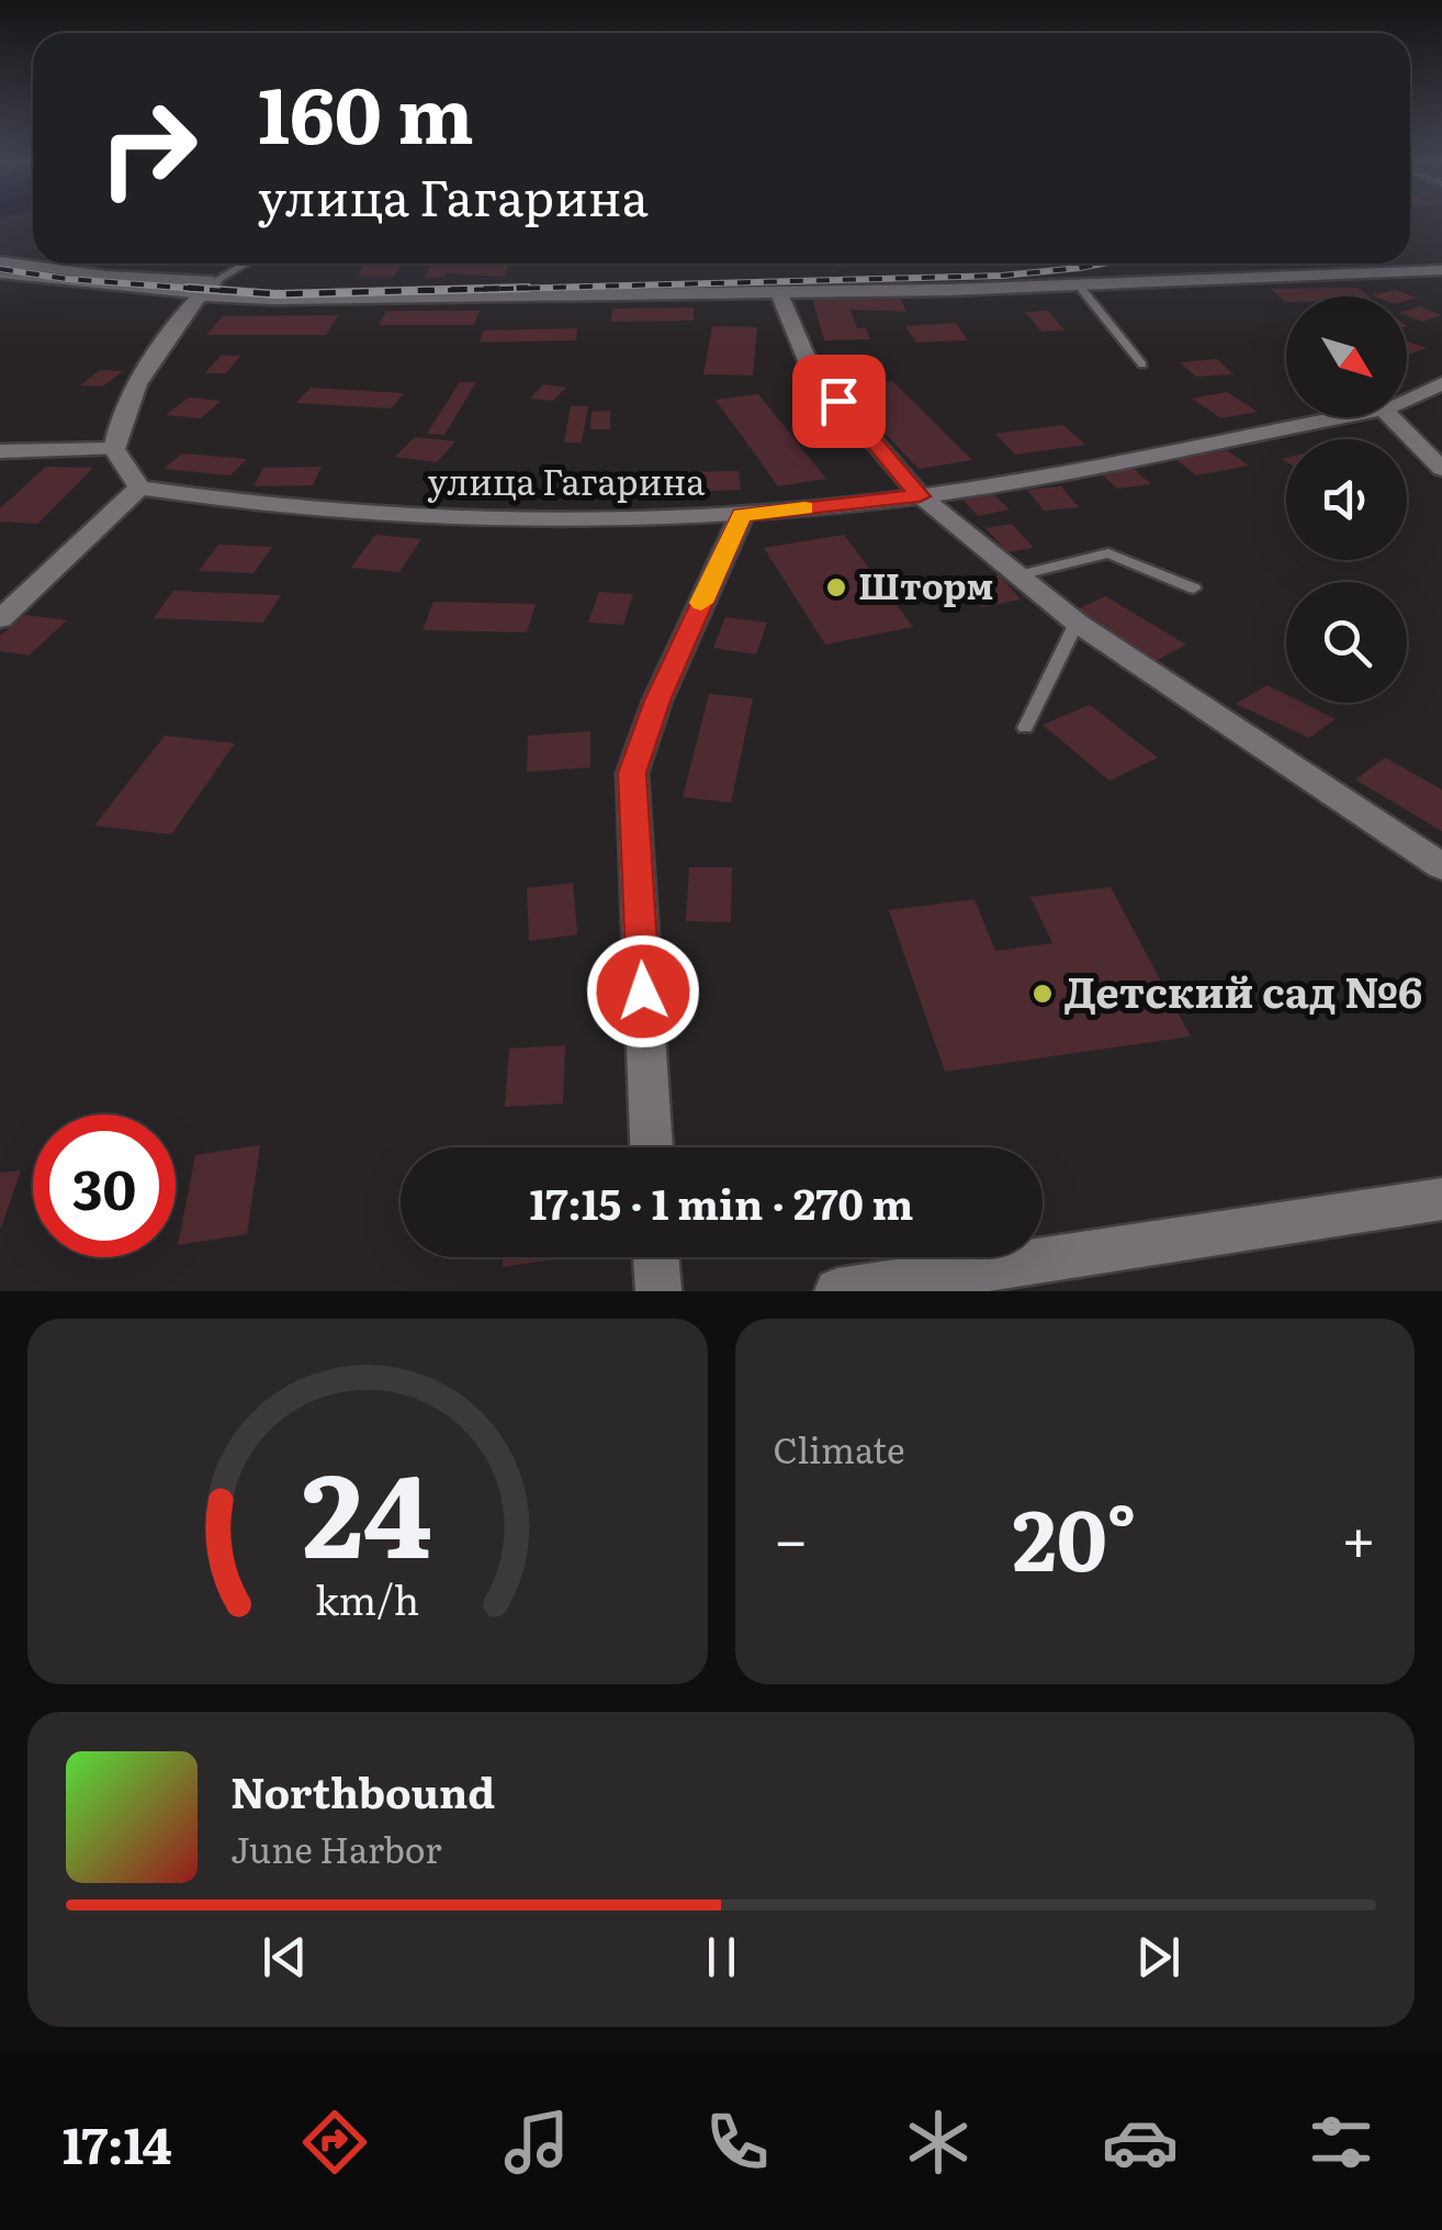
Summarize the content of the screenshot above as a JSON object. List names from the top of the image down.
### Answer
{
  "streets": {
    "street": ["улица Гагарина"]
  },
  "places": ["Шторм", "Детский сад №6"],
  "north": "bottom right",
  "page": {
    "turn": ["160 m", "улица Гагарина"],
    "limit": "30",
    "trip": "17:15 · 1 min · 270 m",
    "tile": "Climate",
    "heat": ["−", "20°", "+"],
    "song": ["Northbound", "June Harbor"],
    "tabs": "17:14",
    "gauge": ["24", "km/h"]
  }
}
